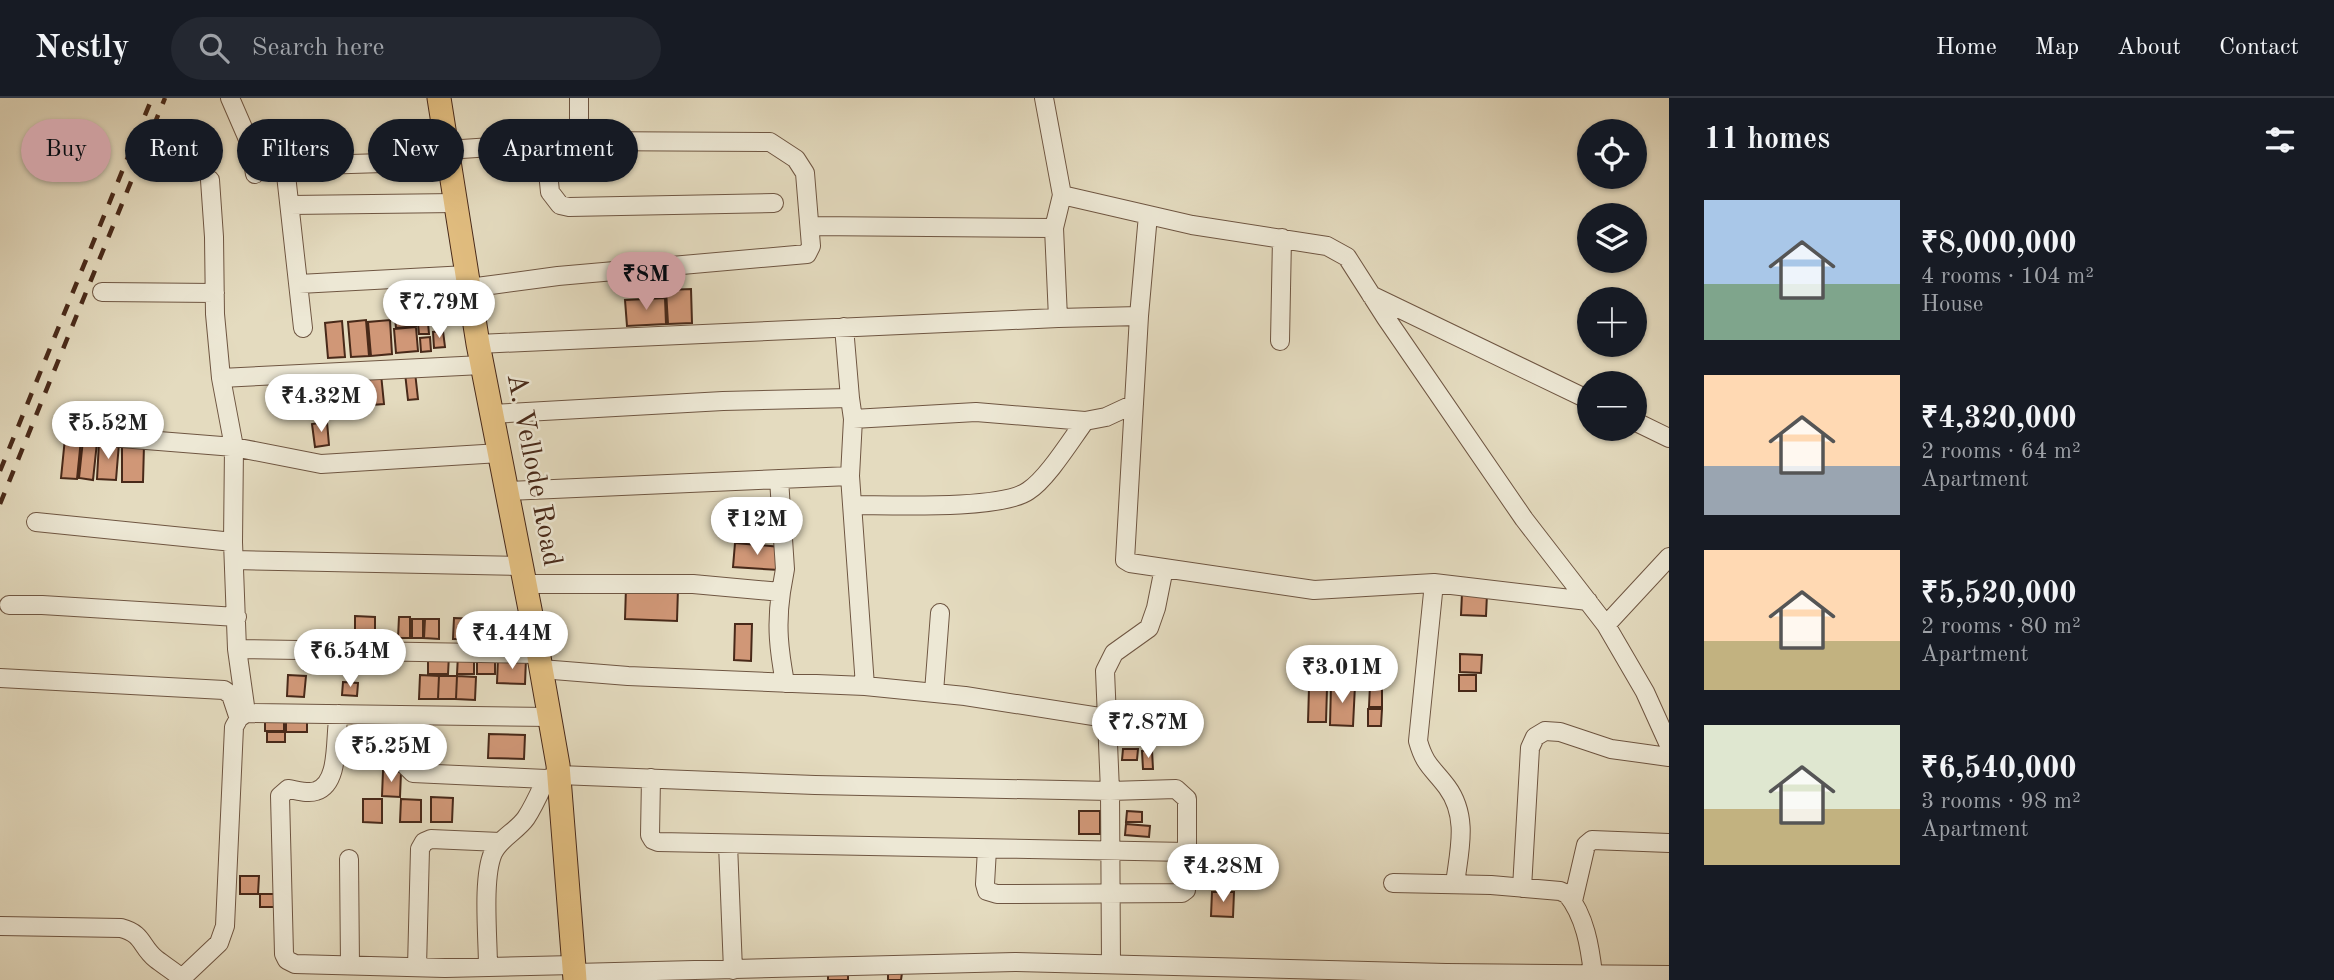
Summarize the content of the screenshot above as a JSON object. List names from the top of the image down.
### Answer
{
  "streets": {
    "main road": ["A. Vellode Road"]
  },
  "page": {
    "header": "Nestly",
    "search": "Search here",
    "nav": [
      "Home",
      "Map",
      "About",
      "Contact"
    ],
    "heading": "11 homes",
    "map_buttons": ["+", "−"],
    "chip": [
      "Buy",
      "Rent",
      "Filters",
      "New",
      "Apartment"
    ],
    "list": [
      {
        "name": "₹8,000,000",
        "note": "4 rooms · 104 m² · House"
      },
      {
        "name": "₹4,320,000",
        "note": "2 rooms · 64 m² · Apartment"
      },
      {
        "name": "₹5,520,000",
        "note": "2 rooms · 80 m² · Apartment"
      },
      {
        "name": "₹6,540,000",
        "note": "3 rooms · 98 m² · Apartment"
      }
    ],
    "price": [
      "₹8M",
      "₹7.79M",
      "₹4.32M",
      "₹5.52M",
      "₹12M",
      "₹4.44M",
      "₹6.54M",
      "₹3.01M",
      "₹7.87M",
      "₹5.25M",
      "₹4.28M"
    ]
  }
}
